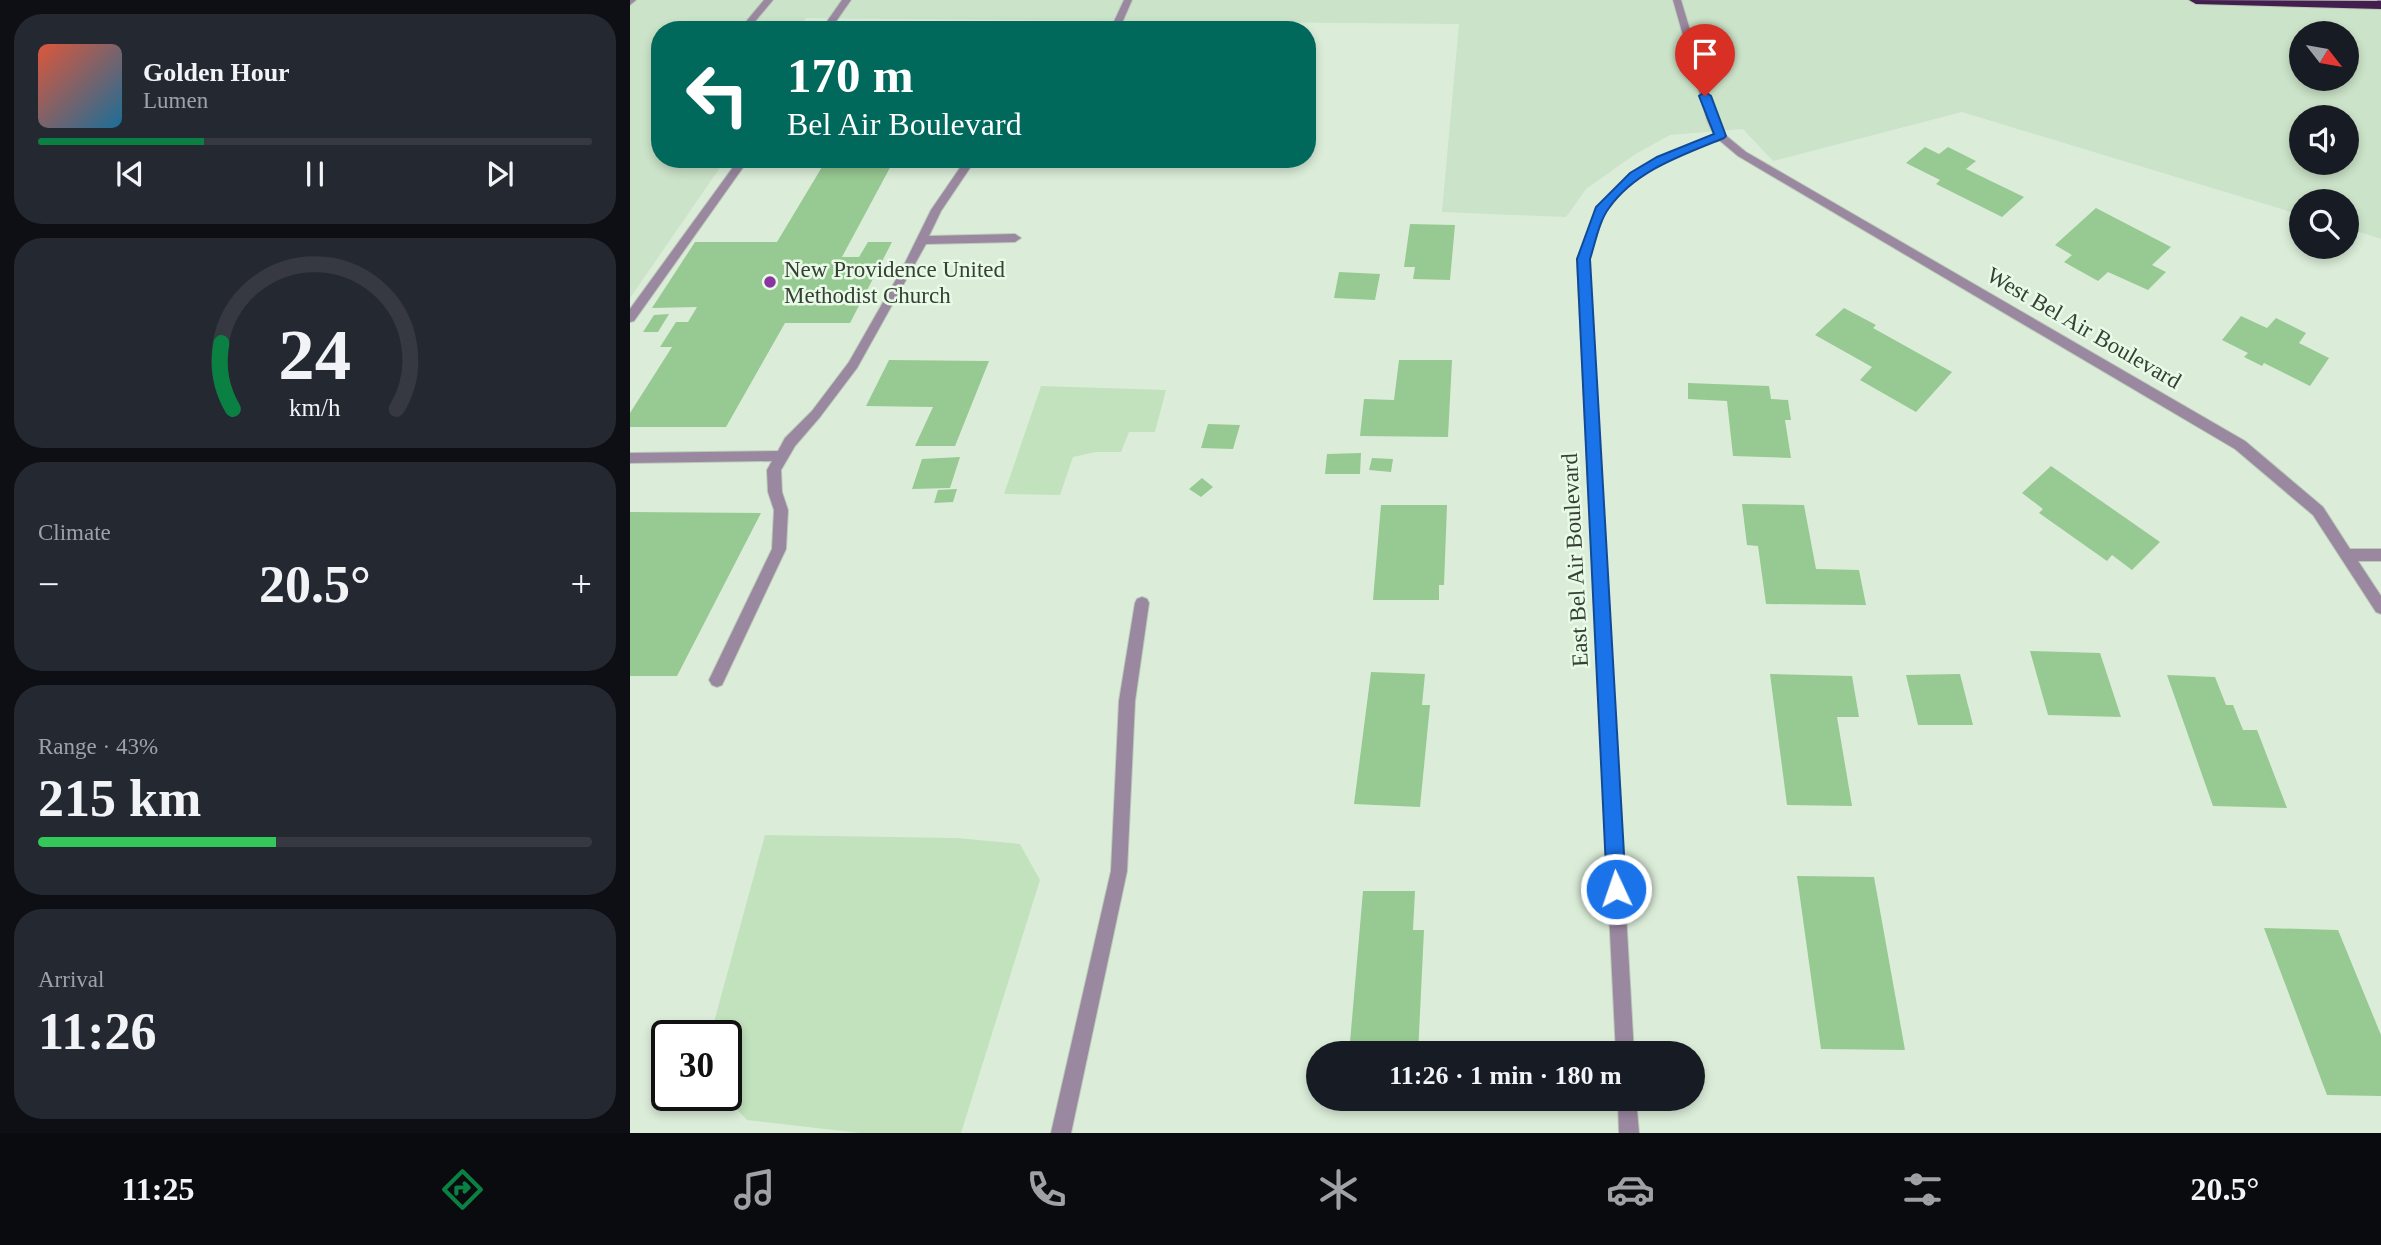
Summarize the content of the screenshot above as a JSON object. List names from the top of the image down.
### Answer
{
  "streets": {
    "street": ["West Bel Air Boulevard", "East Bel Air Boulevard"]
  },
  "crossings": [
    ["West Bel Air Boulevard", "East Bel Air Boulevard"]
  ],
  "places": ["New Providence United Methodist Church"],
  "north": "bottom right",
  "page": {
    "turn": ["170 m", "Bel Air Boulevard"],
    "song": ["Golden Hour", "Lumen"],
    "tile": [
      "Climate",
      ["Range · 43%", "215 km"],
      ["Arrival", "11:26"]
    ],
    "heat": ["−", "20.5°", "+"],
    "limit": "30",
    "trip": "11:26 · 1 min · 180 m",
    "tabs": ["11:25", "20.5°"],
    "gauge": ["24", "km/h"]
  }
}
